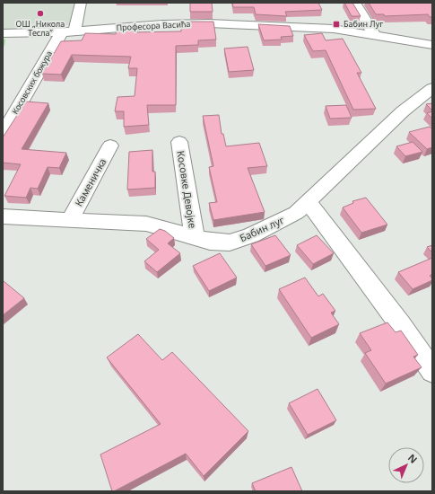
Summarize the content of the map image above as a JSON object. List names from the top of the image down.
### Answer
{
  "streets": {
    "street": [
      "Професора Васића",
      "Косовских божура",
      "Каменичка",
      "Косовке Девојке",
      "Бабин луг"
    ]
  },
  "crossings": [
    ["Професора Васића", "Косовских божура"],
    ["Каменичка", "Бабин луг"],
    ["Косовке Девојке", "Бабин луг"]
  ],
  "places": {
    "other": ["ОШ „Никола Тесла”"],
    "transit": ["Бабин Луг"]
  },
  "north": "top right"
}
